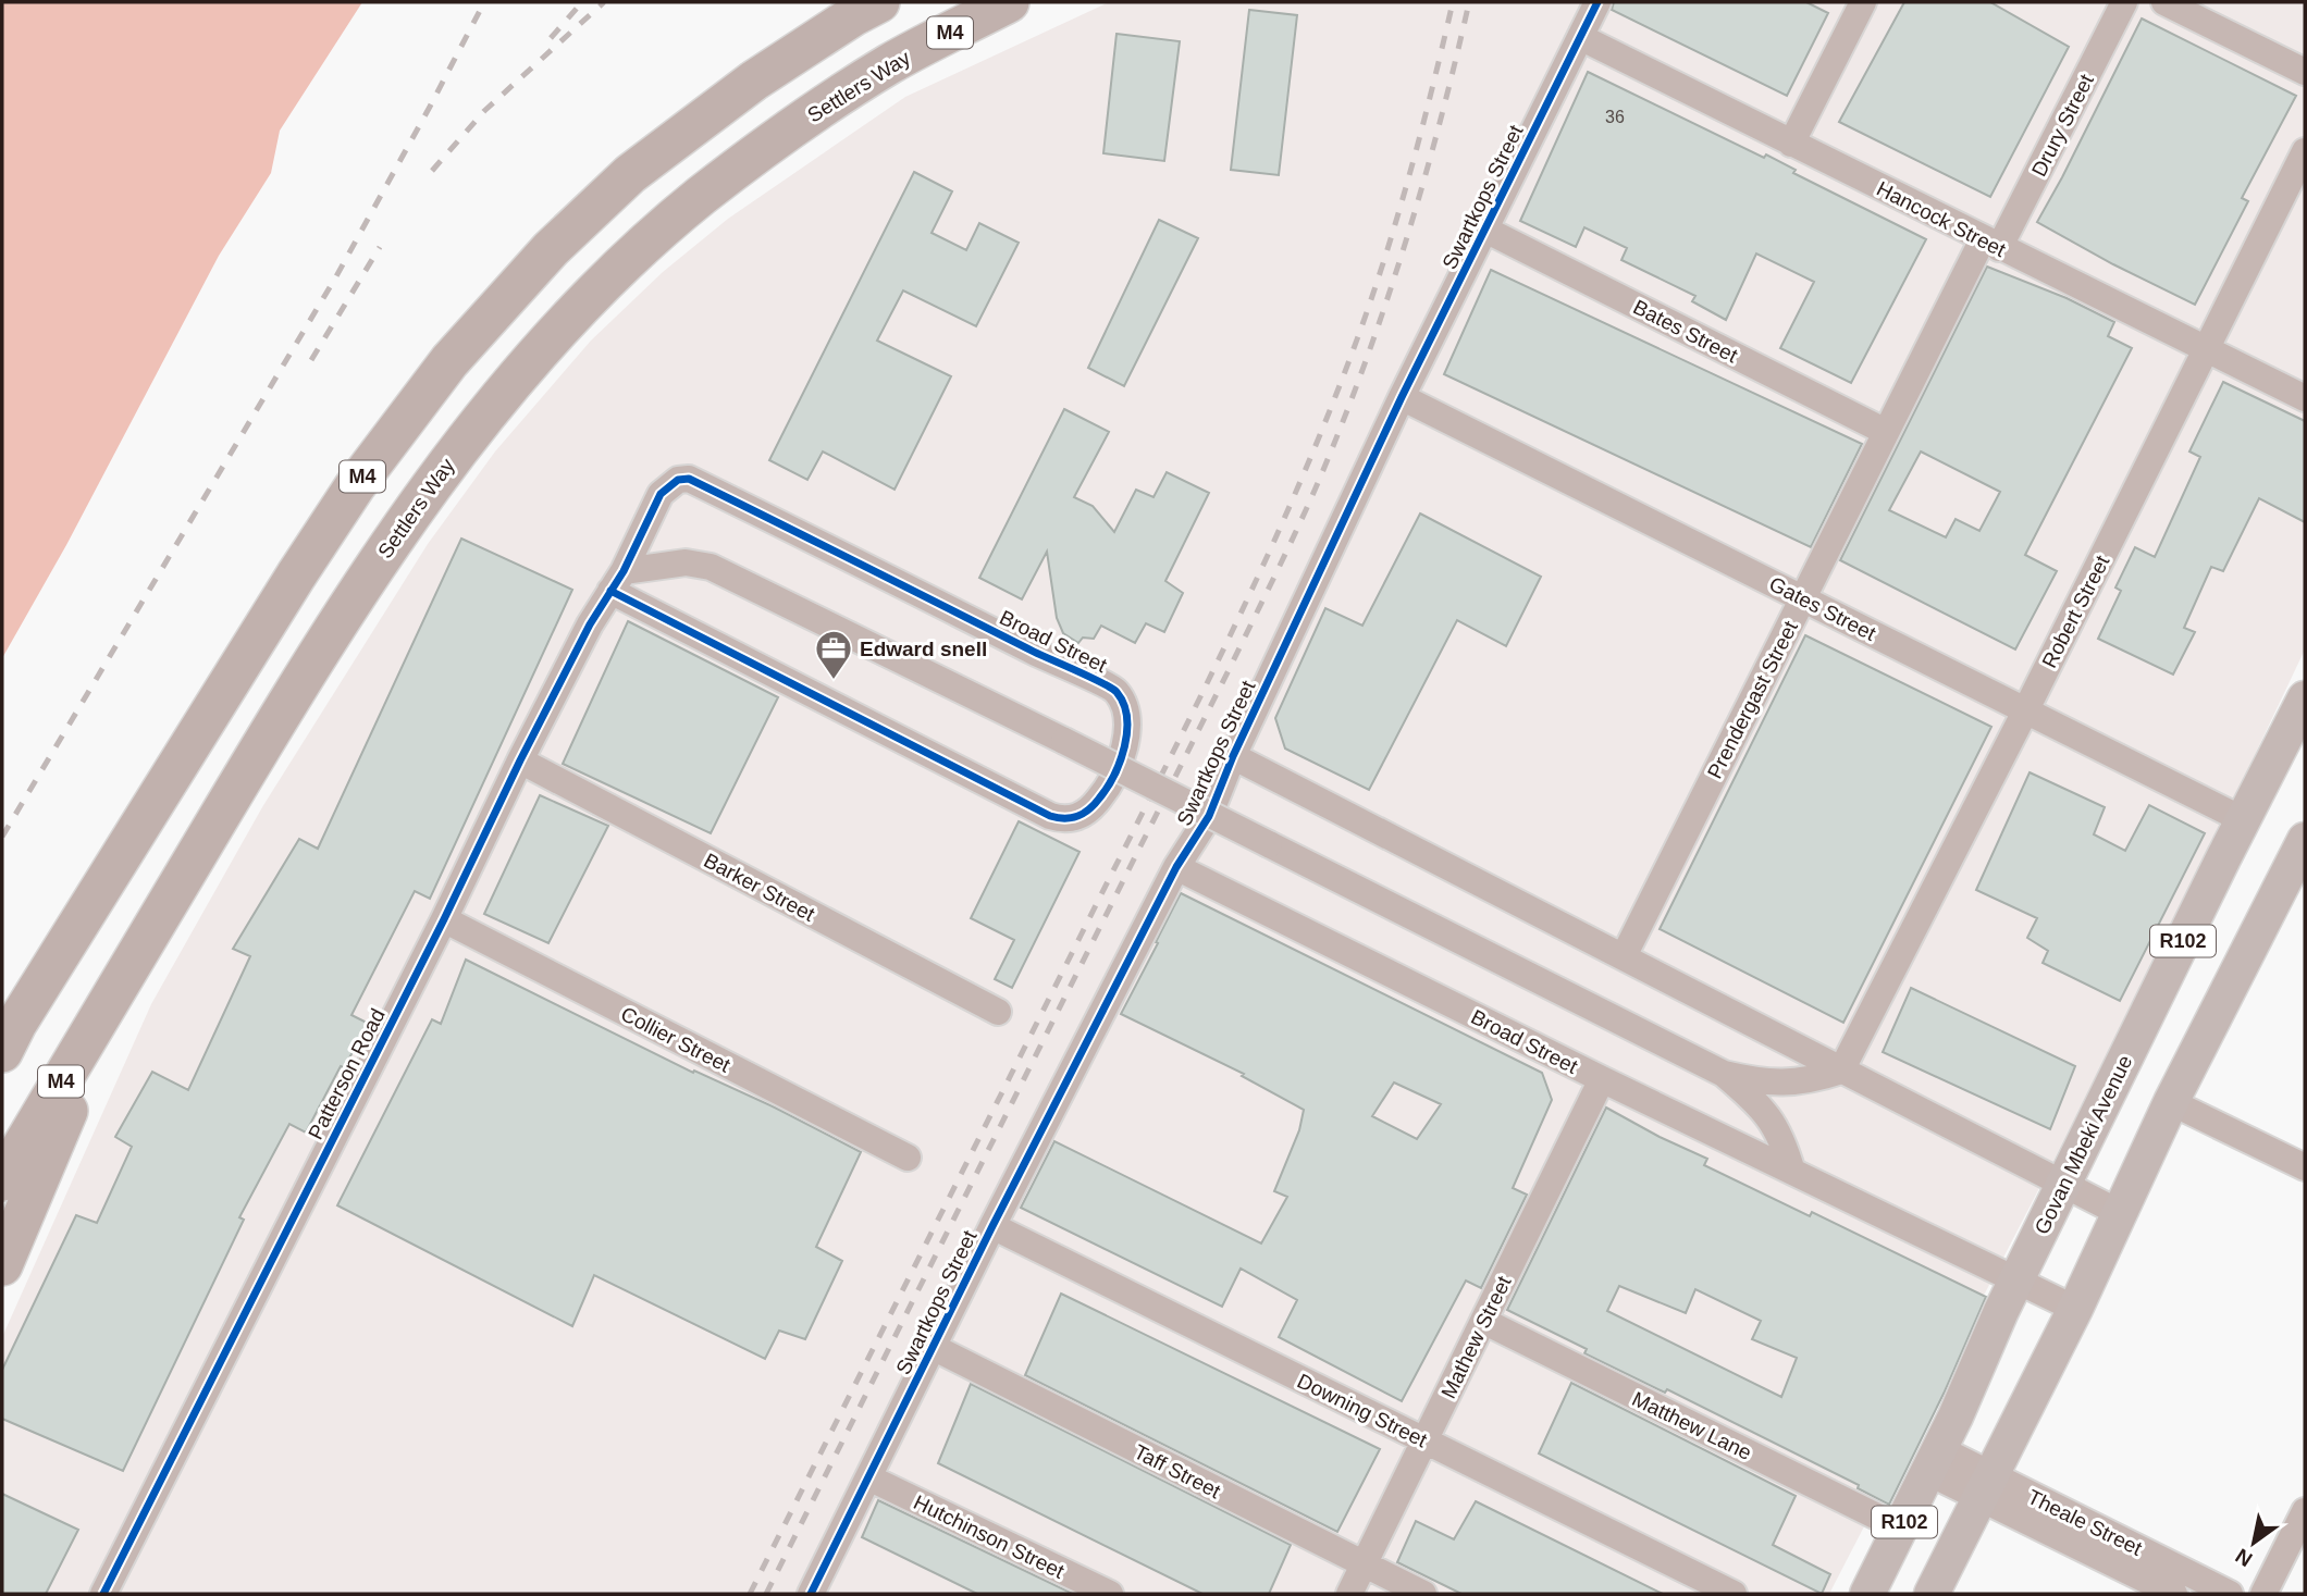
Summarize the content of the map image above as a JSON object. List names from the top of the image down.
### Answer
{
  "streets": {
    "highway": ["M4", "Settlers Way"],
    "main road": ["R102", "Govan Mbeki Avenue"],
    "street": [
      "Drury Street",
      "Swartkops Street",
      "Hancock Street",
      "Bates Street",
      "Gates Street",
      "Robert Street",
      "Broad Street",
      "Prendergast Street",
      "Barker Street",
      "Collier Street",
      "Patterson Road",
      "Mathew Street",
      "Downing Street",
      "Matthew Lane",
      "Taff Street",
      "Theale Street",
      "Hutchinson Street"
    ]
  },
  "crossings": [
    ["Drury Street", "Hancock Street"],
    ["Drury Street", "Prendergast Street"],
    ["Swartkops Street", "Hancock Street"],
    ["Swartkops Street", "Bates Street"],
    ["Swartkops Street", "Gates Street"],
    ["Swartkops Street", "Broad Street"],
    ["Swartkops Street", "Downing Street"],
    ["Swartkops Street", "Taff Street"],
    ["Swartkops Street", "Hutchinson Street"],
    ["Hancock Street", "Robert Street"],
    ["Hancock Street", "Prendergast Street"],
    ["Bates Street", "Prendergast Street"],
    ["Gates Street", "Robert Street"],
    ["Gates Street", "Prendergast Street"],
    ["Gates Street", "Govan Mbeki Avenue"],
    ["Broad Street", "R102"],
    ["Broad Street", "Patterson Road"],
    ["Broad Street", "Govan Mbeki Avenue"],
    ["Broad Street", "Mathew Street"],
    ["Barker Street", "Patterson Road"],
    ["R102", "Theale Street"],
    ["Collier Street", "Patterson Road"],
    ["Govan Mbeki Avenue", "Matthew Lane"],
    ["Govan Mbeki Avenue", "Theale Street"],
    ["Mathew Street", "Downing Street"],
    ["Mathew Street", "Matthew Lane"],
    ["Mathew Street", "Taff Street"]
  ],
  "places": {
    "office": ["Edward snell"]
  },
  "house_numbers": ["36"],
  "north": "bottom left"
}
